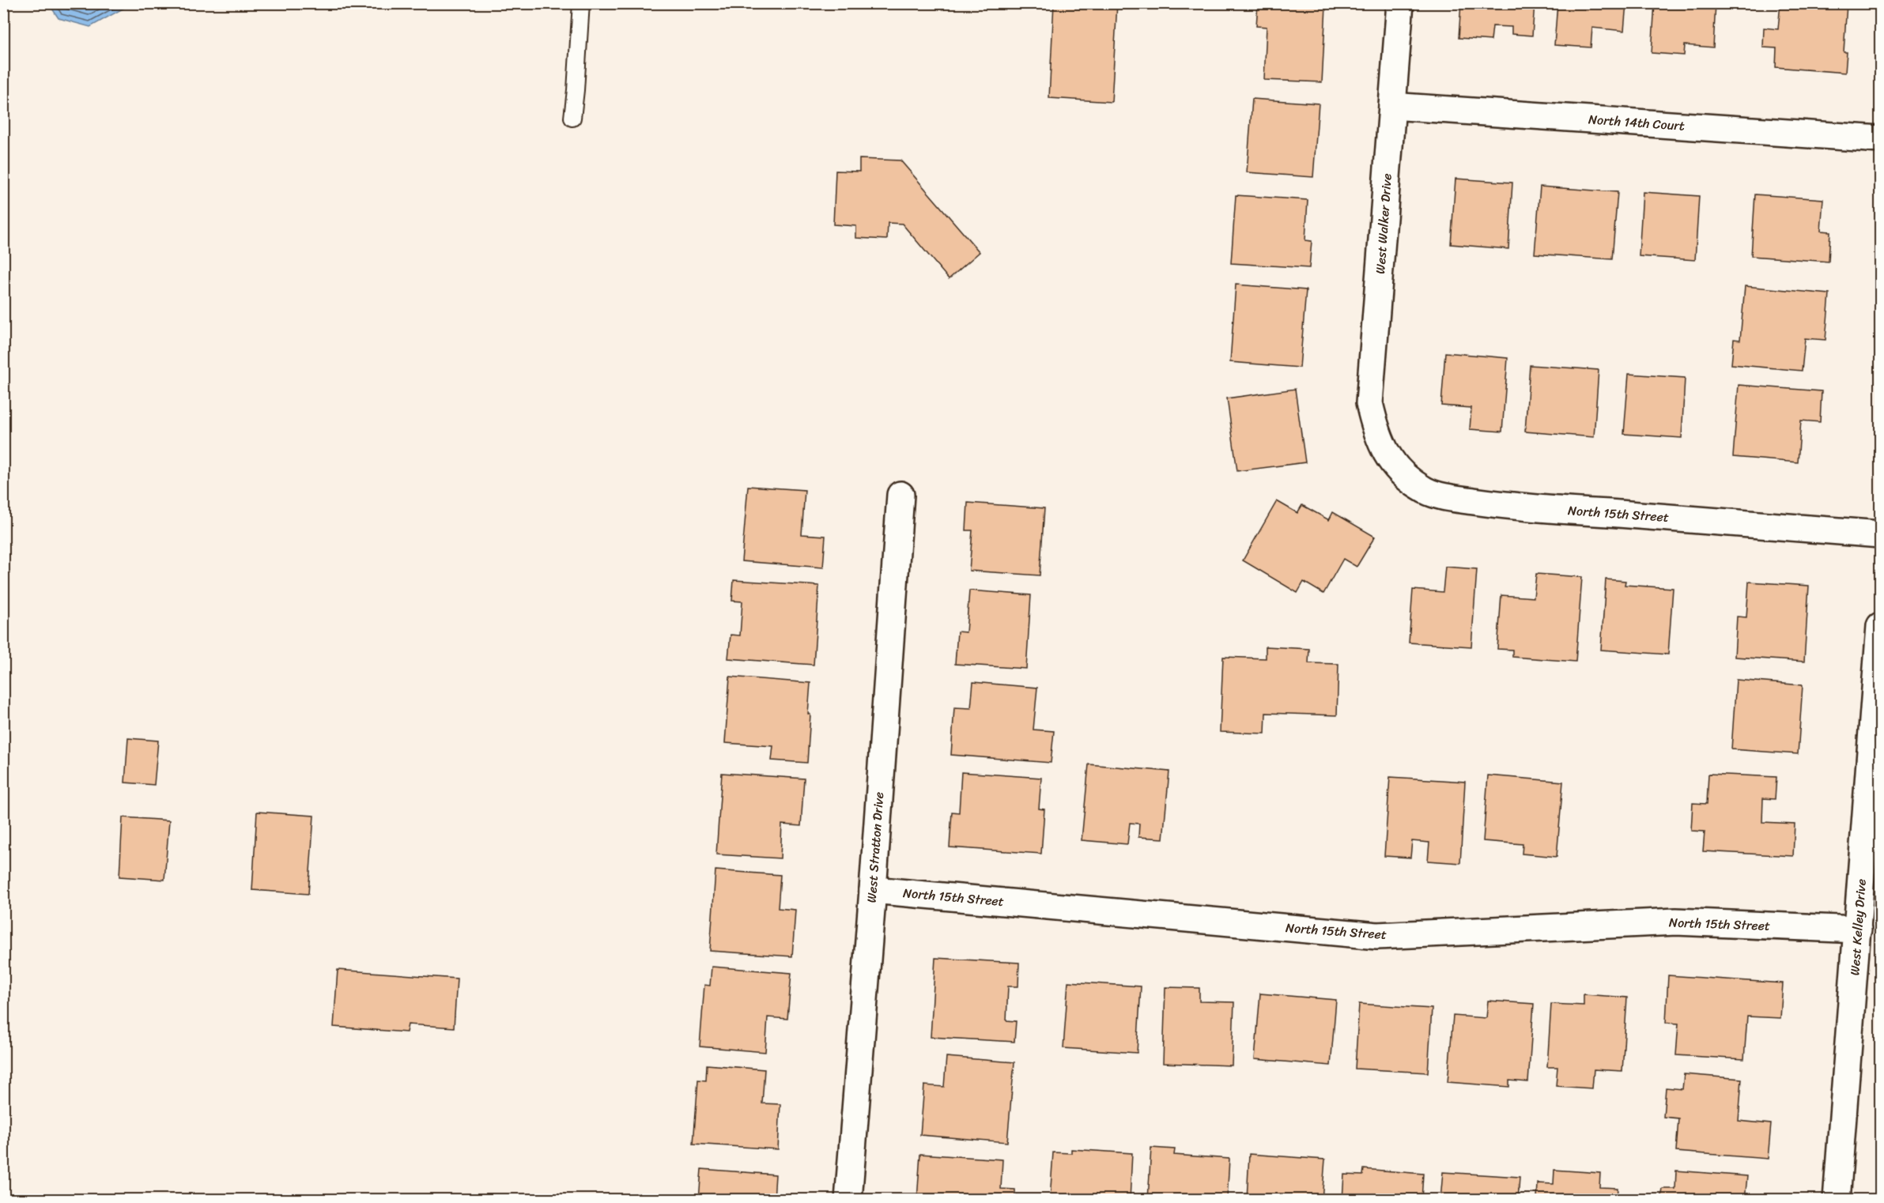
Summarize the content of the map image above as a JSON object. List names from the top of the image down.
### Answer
{
  "streets": {
    "street": [
      "North 14th Court",
      "West Walker Drive",
      "North 15th Street",
      "West Stratton Drive",
      "West Kelley Drive"
    ]
  },
  "crossings": [
    ["North 14th Court", "West Walker Drive"],
    ["West Walker Drive", "North 15th Street"],
    ["North 15th Street", "West Stratton Drive"],
    ["North 15th Street", "West Kelley Drive"]
  ]
}
